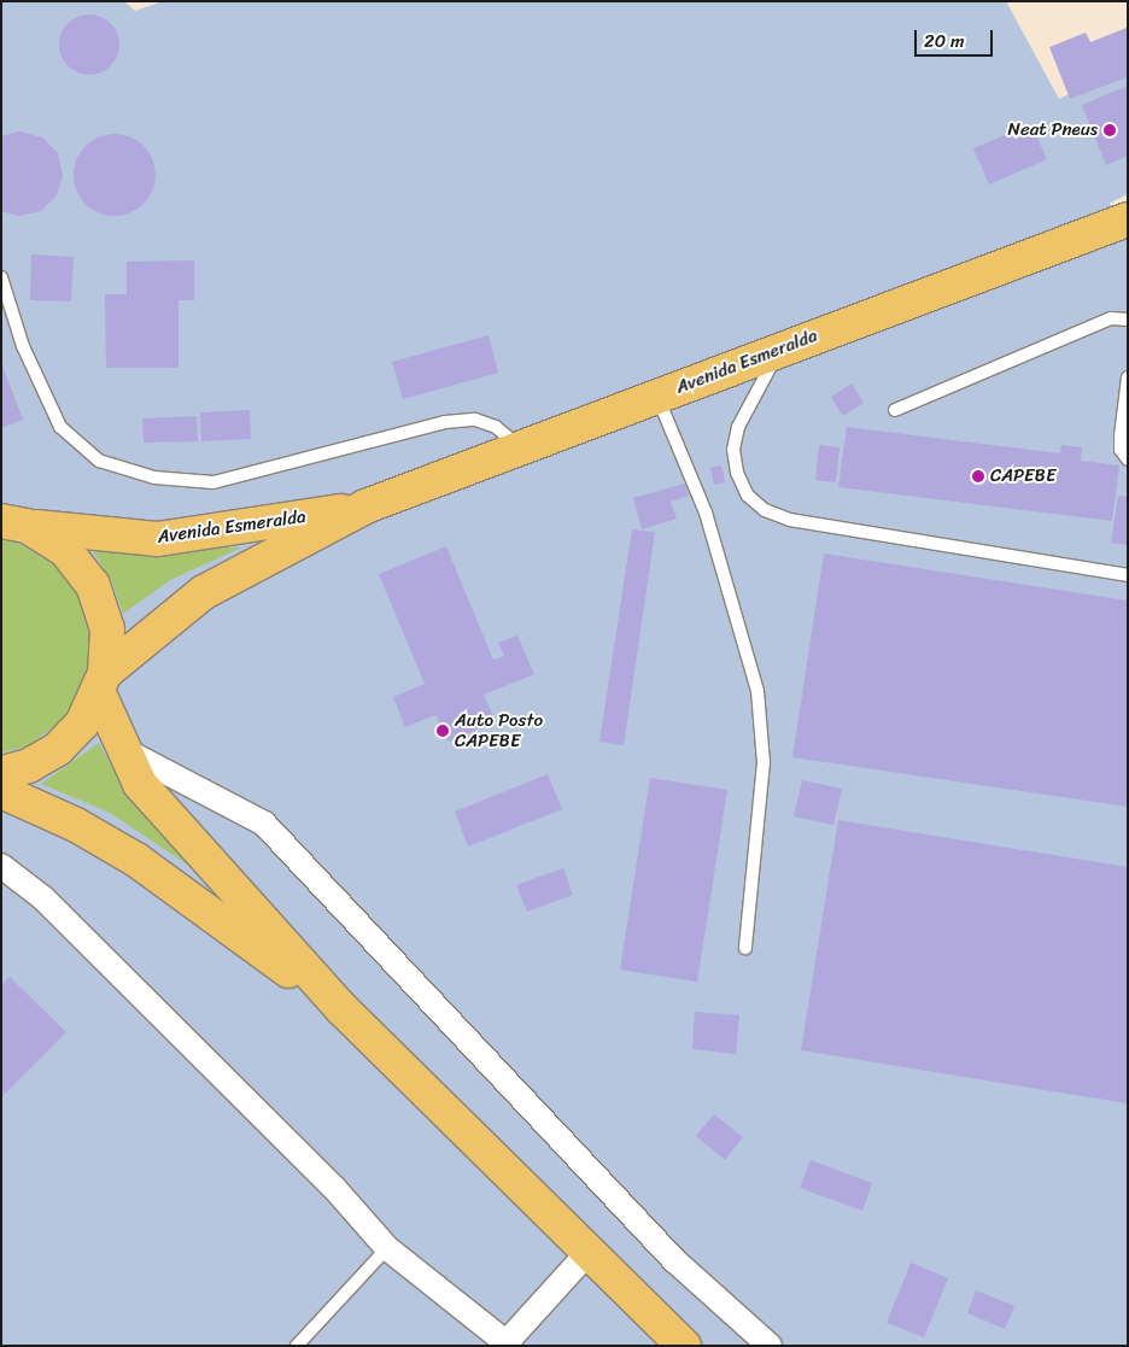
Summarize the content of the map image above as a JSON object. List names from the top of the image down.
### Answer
{
  "streets": {
    "main road": ["Avenida Esmeralda"]
  },
  "places": ["Neat Pneus", "CAPEBE", "Auto Posto CAPEBE"],
  "scale_bar": "20 m"
}
